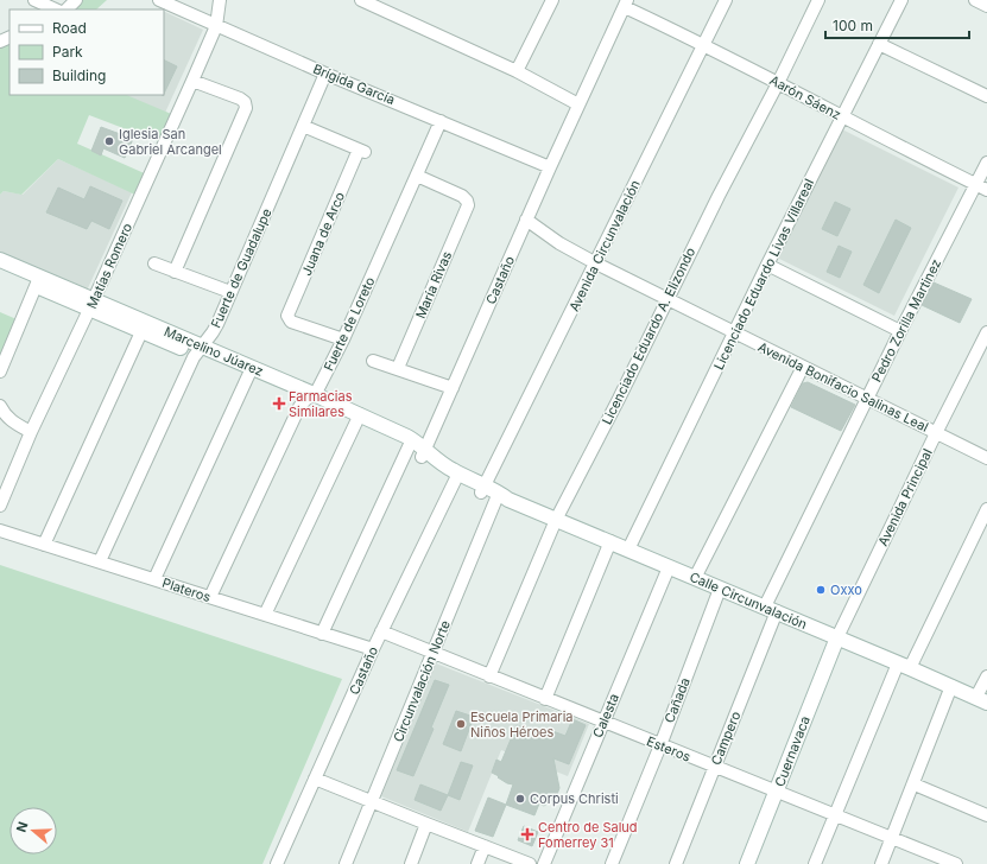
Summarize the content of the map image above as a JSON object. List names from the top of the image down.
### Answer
{
  "streets": {
    "street": [
      "Brígida García",
      "Aarón Sáenz",
      "Juana de Arco",
      "Avenida Circunvalación",
      "Matías Romero",
      "Fuerte de Guadalupe",
      "Licenciado Eduardo Livas Villareal",
      "Castaño",
      "María Rivas",
      "Pedro Zorilla Martinez",
      "Fuerte de Loreto",
      "Licenciado Eduardo A. Elizondo",
      "Marcelino Júarez",
      "Avenida Bonifacio Salinas Leal",
      "Avenida Principal",
      "Plateros",
      "Calle Circunvalación",
      "Circunvalación Norte",
      "Cañada",
      "Calesta",
      "Campero",
      "Esteros",
      "Cuernavaca"
    ]
  },
  "crossings": [
    ["Brígida García", "Matías Romero"],
    ["Brígida García", "Fuerte de Guadalupe"],
    ["Brígida García", "Castaño"],
    ["Brígida García", "Fuerte de Loreto"],
    ["Aarón Sáenz", "Avenida Circunvalación"],
    ["Aarón Sáenz", "Licenciado Eduardo Livas Villareal"],
    ["Aarón Sáenz", "Castaño"],
    ["Aarón Sáenz", "Pedro Zorilla Martinez"],
    ["Aarón Sáenz", "Licenciado Eduardo A. Elizondo"],
    ["Juana de Arco", "Fuerte de Guadalupe"],
    ["Juana de Arco", "Fuerte de Loreto"],
    ["Avenida Circunvalación", "Avenida Bonifacio Salinas Leal"],
    ["Avenida Circunvalación", "Calle Circunvalación"],
    ["Matías Romero", "Marcelino Júarez"],
    ["Fuerte de Guadalupe", "Marcelino Júarez"],
    ["Fuerte de Guadalupe", "Plateros"],
    ["Licenciado Eduardo Livas Villareal", "Avenida Bonifacio Salinas Leal"],
    ["Licenciado Eduardo Livas Villareal", "Calle Circunvalación"],
    ["Castaño", "Marcelino Júarez"],
    ["Castaño", "Avenida Bonifacio Salinas Leal"],
    ["Castaño", "Plateros"],
    ["Castaño", "Calle Circunvalación"],
    ["Castaño", "Esteros"],
    ["María Rivas", "Fuerte de Loreto"],
    ["Pedro Zorilla Martinez", "Avenida Bonifacio Salinas Leal"],
    ["Pedro Zorilla Martinez", "Calle Circunvalación"],
    ["Pedro Zorilla Martinez", "Campero"],
    ["Fuerte de Loreto", "Marcelino Júarez"],
    ["Fuerte de Loreto", "Plateros"],
    ["Licenciado Eduardo A. Elizondo", "Avenida Bonifacio Salinas Leal"],
    ["Licenciado Eduardo A. Elizondo", "Calle Circunvalación"],
    ["Licenciado Eduardo A. Elizondo", "Esteros"],
    ["Marcelino Júarez", "Calle Circunvalación"],
    ["Avenida Bonifacio Salinas Leal", "Avenida Principal"],
    ["Avenida Principal", "Calle Circunvalación"],
    ["Avenida Principal", "Cuernavaca"],
    ["Calle Circunvalación", "Circunvalación Norte"],
    ["Calle Circunvalación", "Cañada"],
    ["Calle Circunvalación", "Calesta"],
    ["Calle Circunvalación", "Campero"],
    ["Calle Circunvalación", "Cuernavaca"],
    ["Circunvalación Norte", "Esteros"],
    ["Cañada", "Esteros"],
    ["Calesta", "Esteros"],
    ["Campero", "Esteros"],
    ["Esteros", "Cuernavaca"]
  ],
  "places": {
    "other": [
      "Iglesia San Gabriel Arcangel",
      "Oxxo",
      "Escuela Primaria Niños Héroes",
      "Corpus Christi"
    ],
    "health": ["Farmacias Similares", "Centro de Salud Fomerrey 31"]
  },
  "legend": ["Road", "Park", "Building"],
  "scale_bar": "100 m",
  "north": "left"
}
